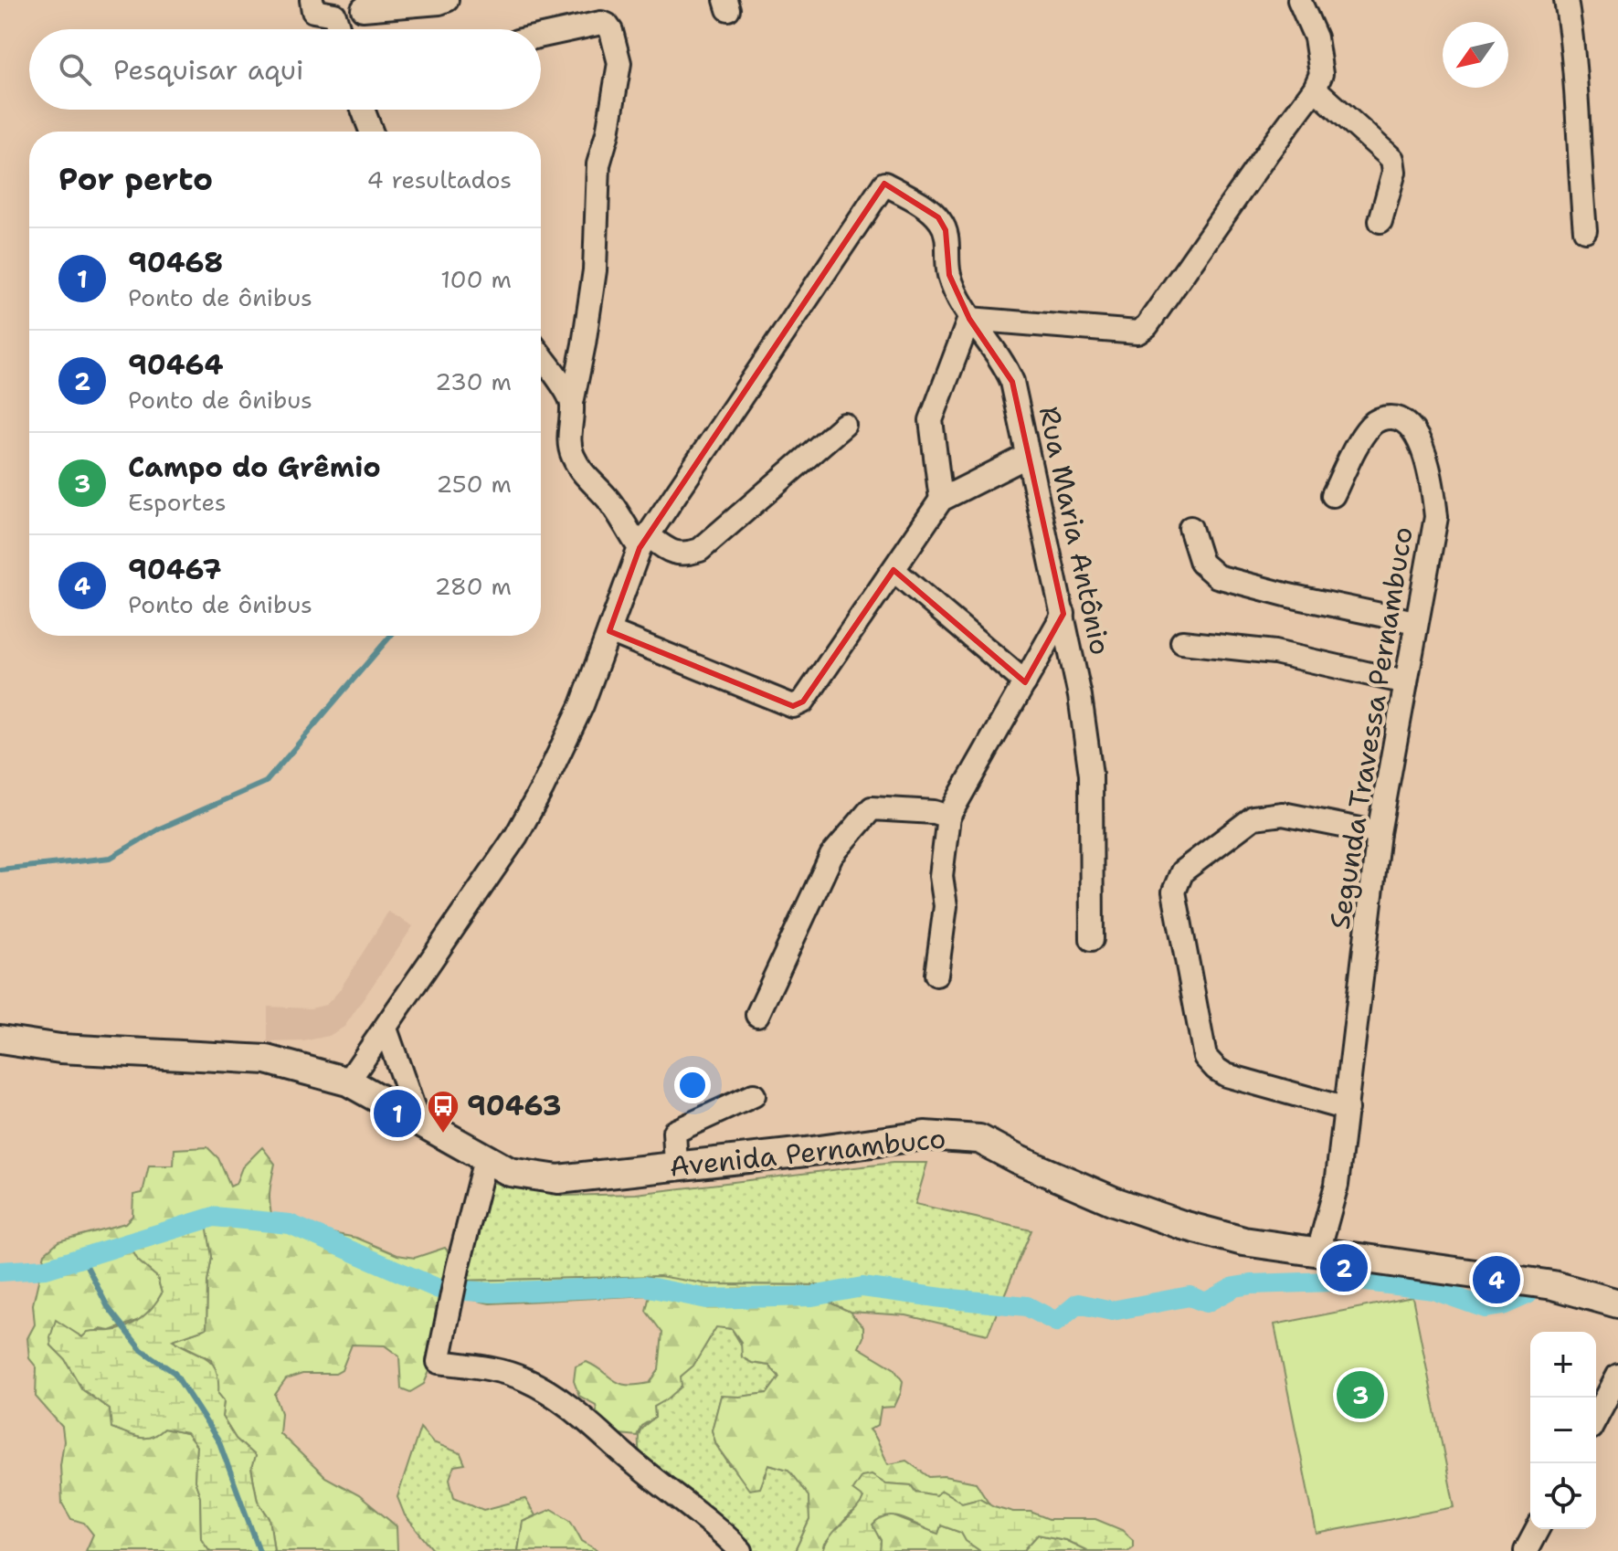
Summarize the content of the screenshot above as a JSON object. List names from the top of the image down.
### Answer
{
  "streets": {
    "street": ["Rua Maria Antônio", "Segunda Travessa Pernambuco", "Avenida Pernambuco"]
  },
  "crossings": [
    ["Segunda Travessa Pernambuco", "Avenida Pernambuco"]
  ],
  "places": {
    "bus stop": ["90463"]
  },
  "north": "bottom left",
  "page": {
    "search": "Pesquisar aqui",
    "heading": ["Por perto", "4 resultados"],
    "list": [
      {
        "mark": "1",
        "name": "90468",
        "note": "Ponto de ônibus",
        "value": "100 m"
      },
      {
        "mark": "2",
        "name": "90464",
        "note": "Ponto de ônibus",
        "value": "230 m"
      },
      {
        "mark": "3",
        "name": "Campo do Grêmio",
        "note": "Esportes",
        "value": "250 m"
      },
      {
        "mark": "4",
        "name": "90467",
        "note": "Ponto de ônibus",
        "value": "280 m"
      }
    ],
    "pins": [
      "1",
      "2",
      "4",
      "3"
    ],
    "map_buttons": ["+", "−"]
  }
}
